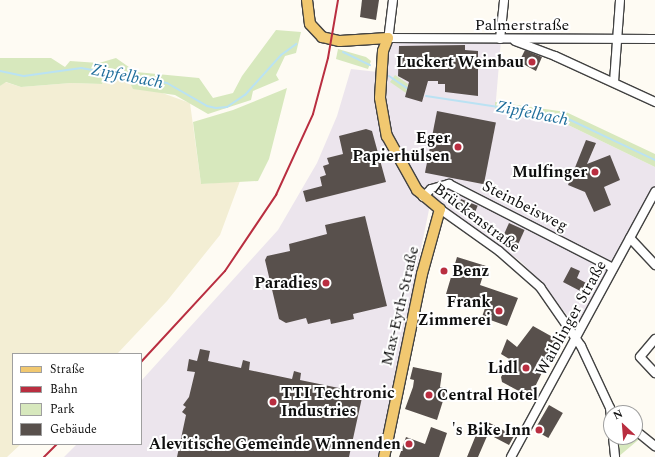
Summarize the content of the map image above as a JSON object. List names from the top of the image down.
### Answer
{
  "streets": {
    "main road": ["Brückenstraße", "Max-Eyth-Straße"],
    "street": ["Palmerstraße", "Steinbeisweg", "Waiblinger Straße"]
  },
  "crossings": [
    ["Palmerstraße", "Brückenstraße"],
    ["Steinbeisweg", "Brückenstraße"],
    ["Steinbeisweg", "Waiblinger Straße"],
    ["Brückenstraße", "Max-Eyth-Straße"],
    ["Brückenstraße", "Waiblinger Straße"]
  ],
  "water": ["Zipfelbach"],
  "places": [
    "Luckert Weinbau",
    "Eger Papierhülsen",
    "Mulfinger",
    "Benz",
    "Paradies",
    "Frank Zimmerei",
    "Lidl",
    "Central Hotel",
    "TTI Techtronic Industries",
    "'s Bike Inn",
    "Alevitische Gemeinde Winnenden"
  ],
  "legend": [
    "Straße",
    "Bahn",
    "Park",
    "Gebäude"
  ],
  "north": "top left"
}
